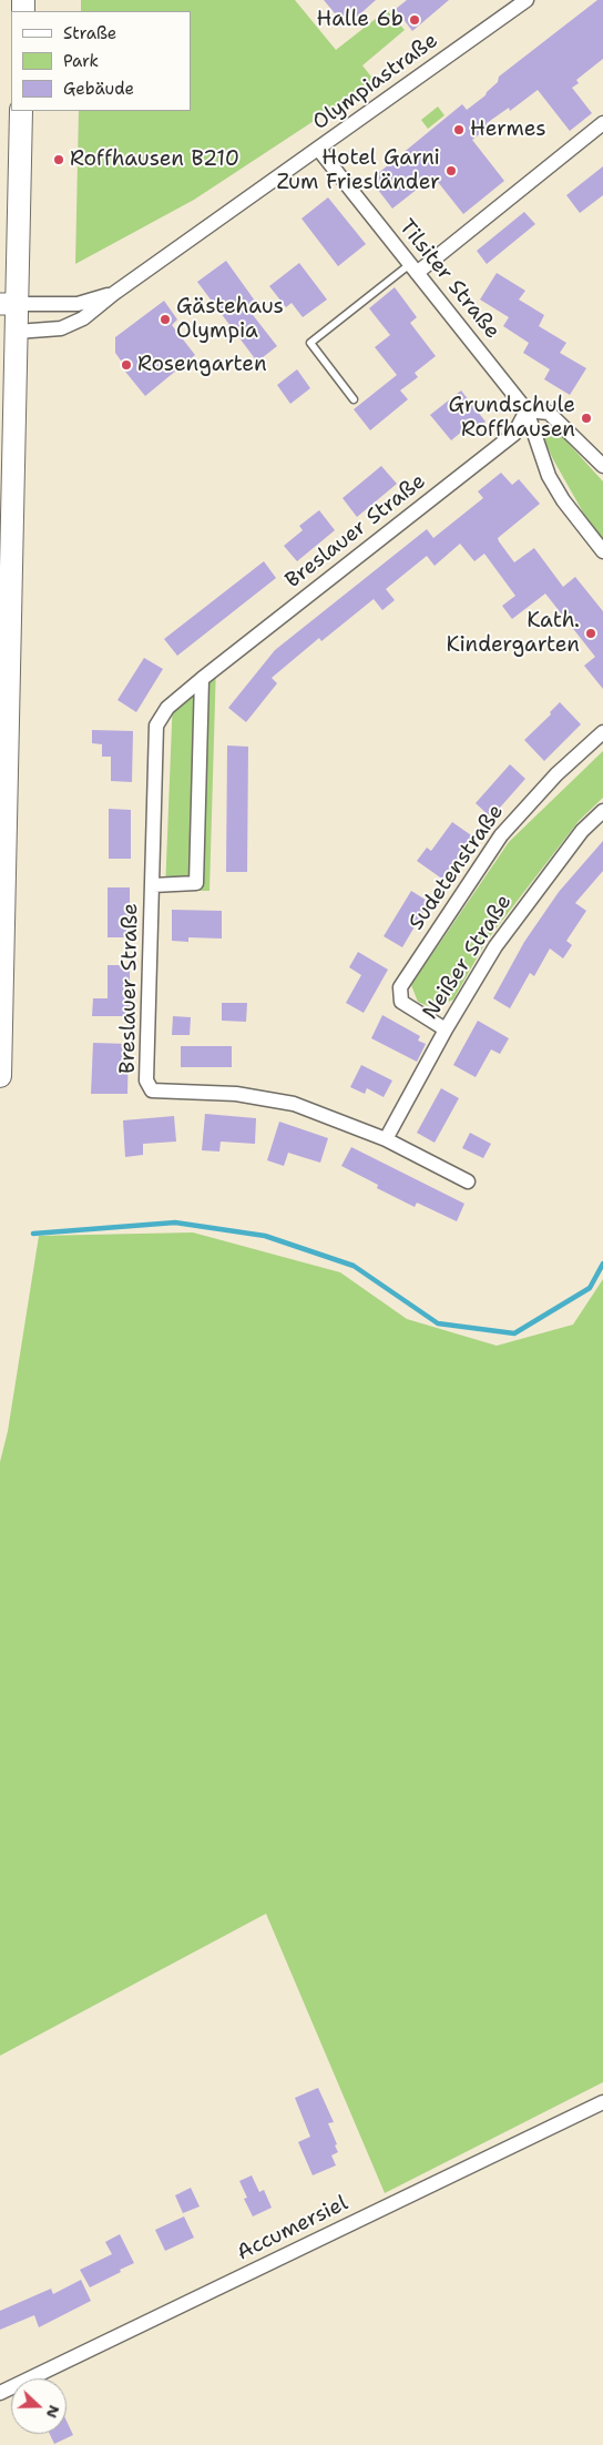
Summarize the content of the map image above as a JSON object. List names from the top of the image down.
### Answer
{
  "streets": {
    "street": [
      "Olympiastraße",
      "Tilsiter Straße",
      "Breslauer Straße",
      "Sudetenstraße",
      "Neißer Straße",
      "Accumersiel"
    ]
  },
  "crossings": [
    ["Olympiastraße", "Tilsiter Straße"],
    ["Tilsiter Straße", "Breslauer Straße"],
    ["Breslauer Straße", "Neißer Straße"],
    ["Sudetenstraße", "Neißer Straße"]
  ],
  "places": [
    "Halle 6b",
    "Hermes",
    "Roffhausen B210",
    "Hotel Garni Zum Friesländer",
    "Gästehaus Olympia",
    "Rosengarten",
    "Grundschule Roffhausen",
    "Kath. Kindergarten"
  ],
  "legend": ["Straße", "Park", "Gebäude"],
  "north": "right"
}
